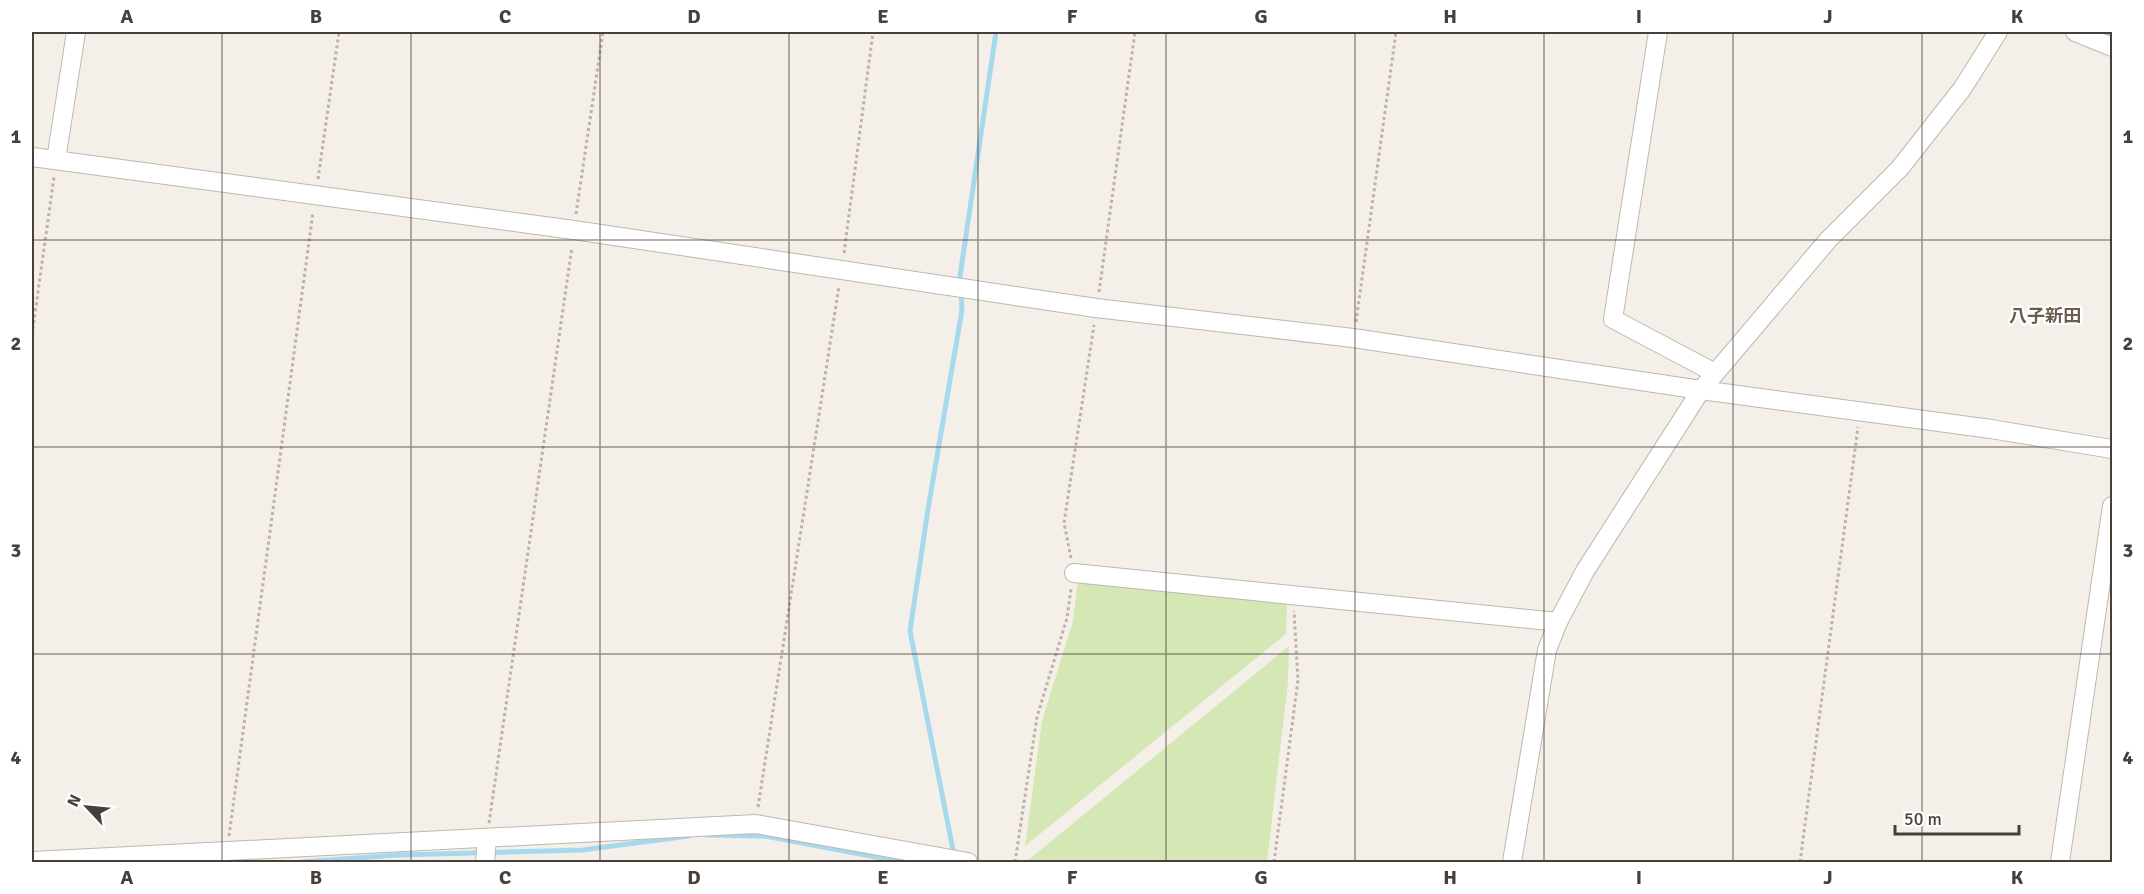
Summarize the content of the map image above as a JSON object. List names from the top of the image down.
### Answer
{
  "districts": ["八子新田"],
  "scale_bar": "50 m",
  "north": "top left",
  "grid": {
    "columns": [
      "A",
      "B",
      "C",
      "D",
      "E",
      "F",
      "G",
      "H",
      "I",
      "J",
      "K"
    ],
    "rows": [
      "1",
      "2",
      "3",
      "4"
    ]
  }
}
